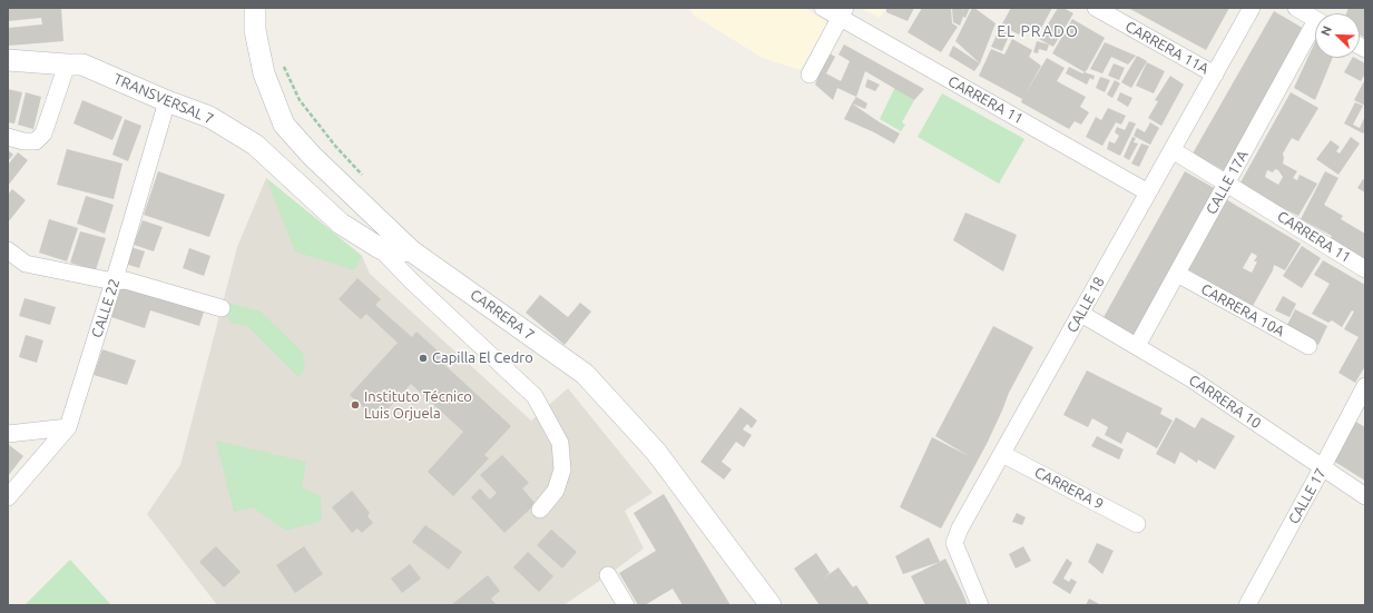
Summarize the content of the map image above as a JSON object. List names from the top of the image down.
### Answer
{
  "streets": {
    "street": [
      "CARRERA 11A",
      "TRANSVERSAL 7",
      "CARRERA 11",
      "CALLE 17A",
      "CALLE 18",
      "CALLE 22",
      "CARRERA 10A",
      "CARRERA 7",
      "CARRERA 10",
      "CARRERA 9",
      "CALLE 17"
    ]
  },
  "crossings": [
    ["CARRERA 11A", "CALLE 18"],
    ["TRANSVERSAL 7", "CALLE 22"],
    ["CARRERA 11", "CALLE 17A"],
    ["CARRERA 11", "CALLE 18"],
    ["CALLE 17A", "CARRERA 10A"],
    ["CALLE 17A", "CARRERA 10"],
    ["CALLE 18", "CARRERA 10"],
    ["CALLE 18", "CARRERA 9"],
    ["CARRERA 10", "CALLE 17"]
  ],
  "districts": ["EL PRADO"],
  "places": ["Capilla El Cedro", "Instituto Técnico Luis Orjuela"],
  "north": "top left"
}
